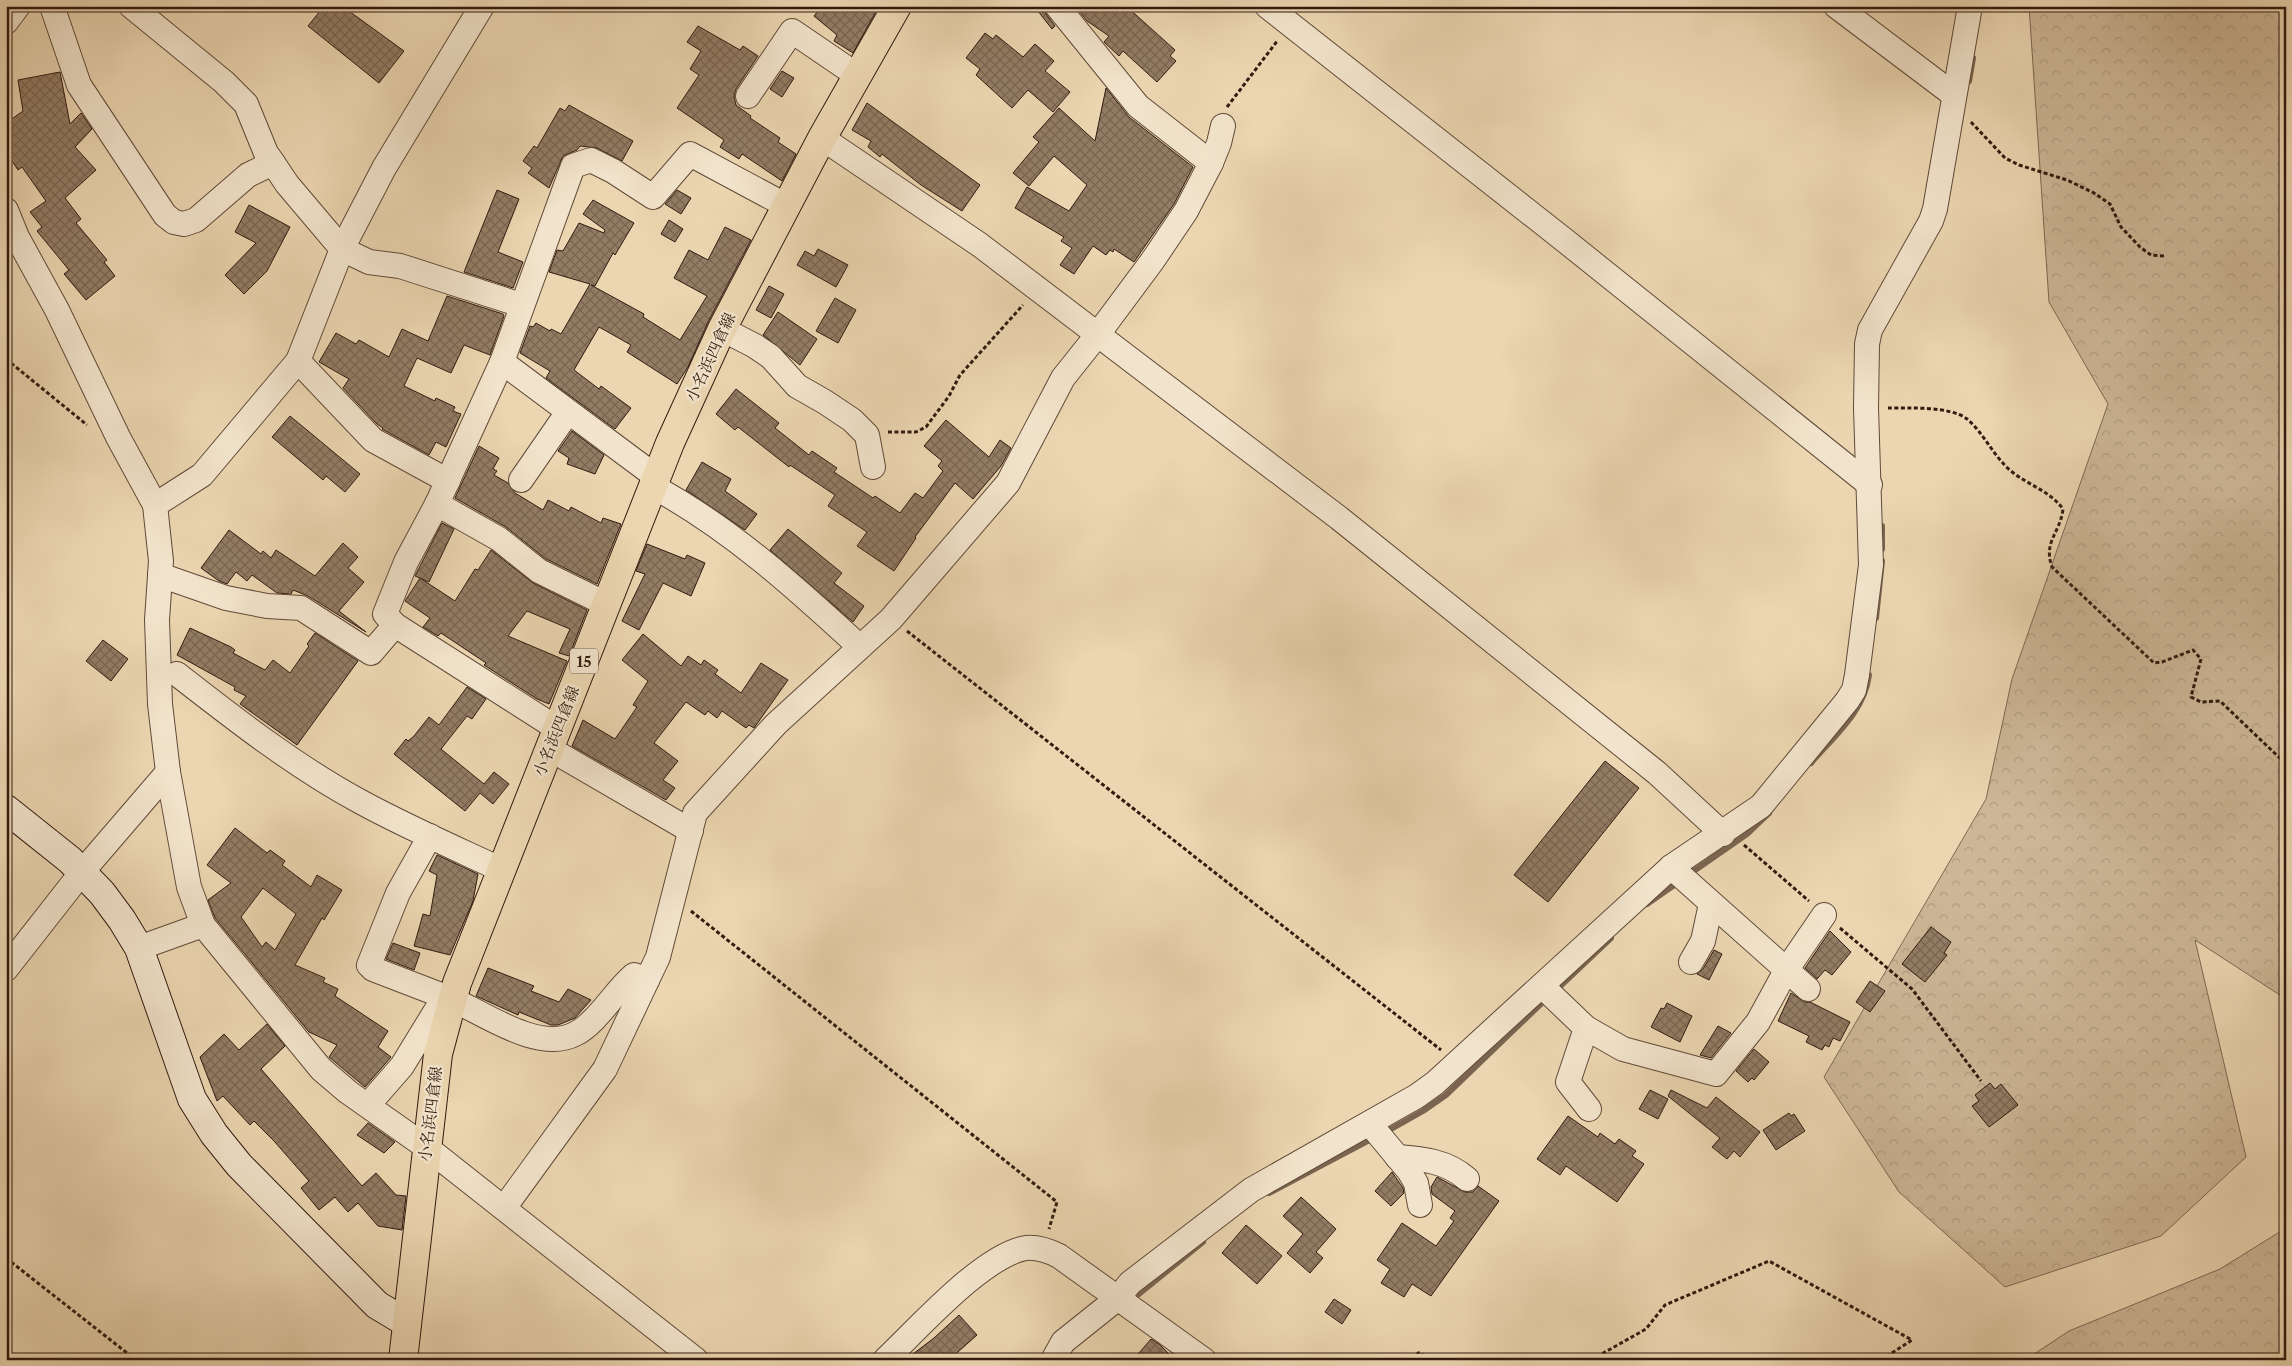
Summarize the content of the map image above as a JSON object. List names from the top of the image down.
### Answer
{
  "streets": {
    "main road": ["小名浜四倉線", "15"]
  }
}
